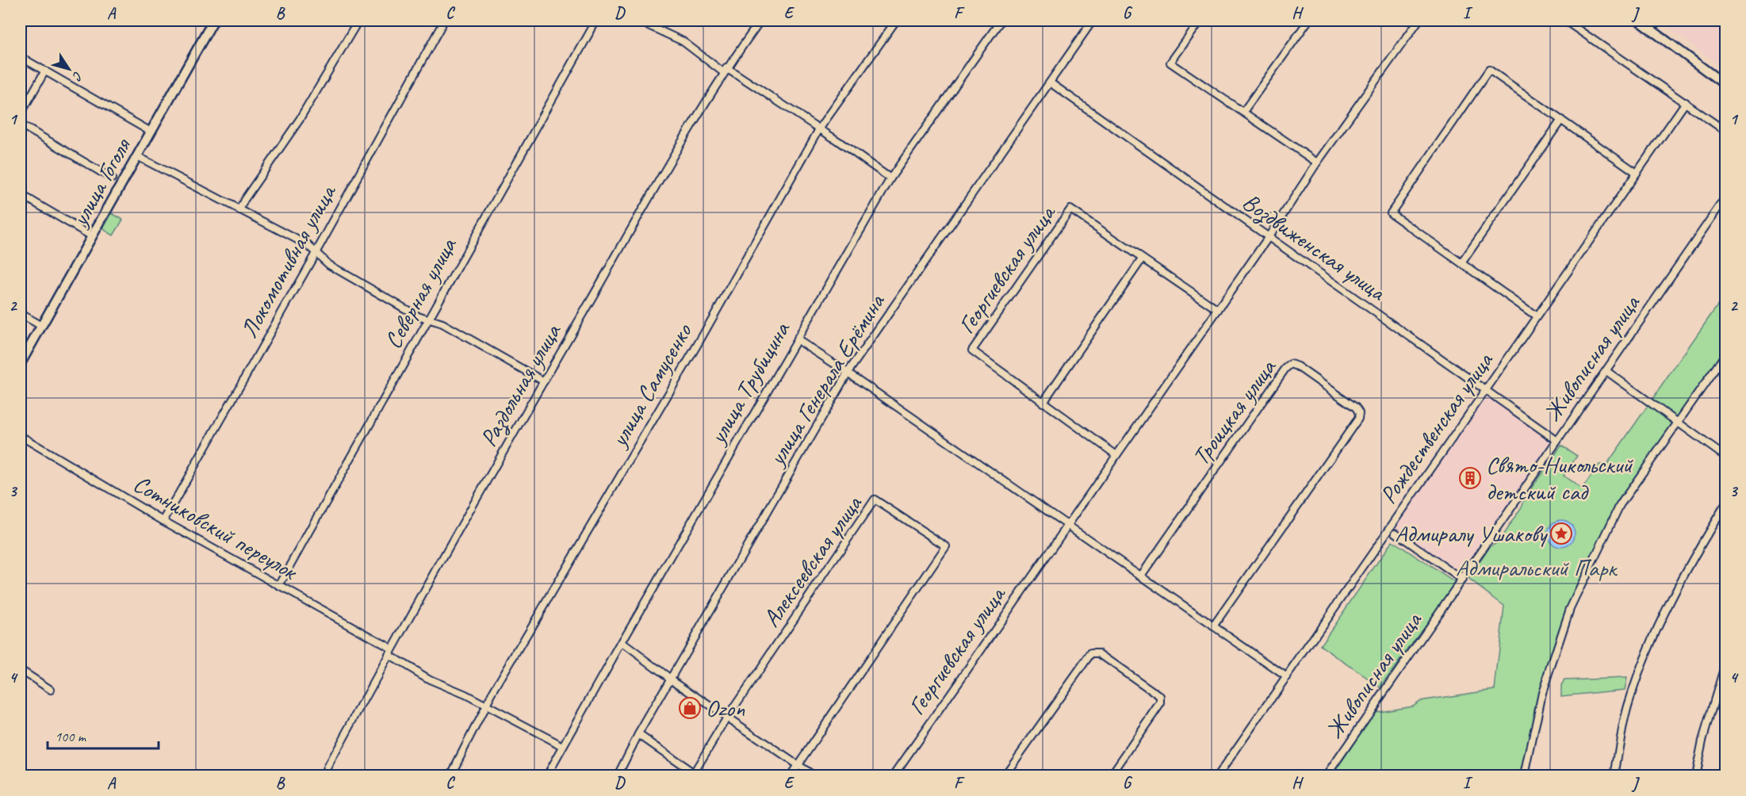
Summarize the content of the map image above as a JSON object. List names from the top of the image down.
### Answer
{
  "streets": {
    "main road": ["улица Гоголя"],
    "street": [
      "Воздвиженская улица",
      "Локомотивная улица",
      "Георгиевская улица",
      "Северная улица",
      "Живописная улица",
      "улица Генерала Ерёмина",
      "улица Трубицина",
      "Раздольная улица",
      "улица Самусенко",
      "Троицкая улица",
      "Рождественская улица",
      "Сотниковский переулок",
      "Алексеевская улица"
    ]
  },
  "crossings": [
    ["Воздвиженская улица", "Георгиевская улица"],
    ["Воздвиженская улица", "Живописная улица"],
    ["Воздвиженская улица", "улица Генерала Ерёмина"],
    ["Воздвиженская улица", "Рождественская улица"],
    ["Локомотивная улица", "Сотниковский переулок"],
    ["Северная улица", "Сотниковский переулок"],
    ["улица Трубицина", "Сотниковский переулок"],
    ["Раздольная улица", "Сотниковский переулок"],
    ["улица Самусенко", "Сотниковский переулок"]
  ],
  "parks": ["Адмиральский Парк"],
  "places": {
    "building": ["Свято-Никольский детский сад"],
    "place": ["Адмиралу Ушакову"],
    "shop": ["Ozon"]
  },
  "scale_bar": "100 m",
  "north": "bottom right",
  "grid": {
    "columns": [
      "A",
      "B",
      "C",
      "D",
      "E",
      "F",
      "G",
      "H",
      "I",
      "J"
    ],
    "rows": [
      "1",
      "2",
      "3",
      "4"
    ]
  }
}
